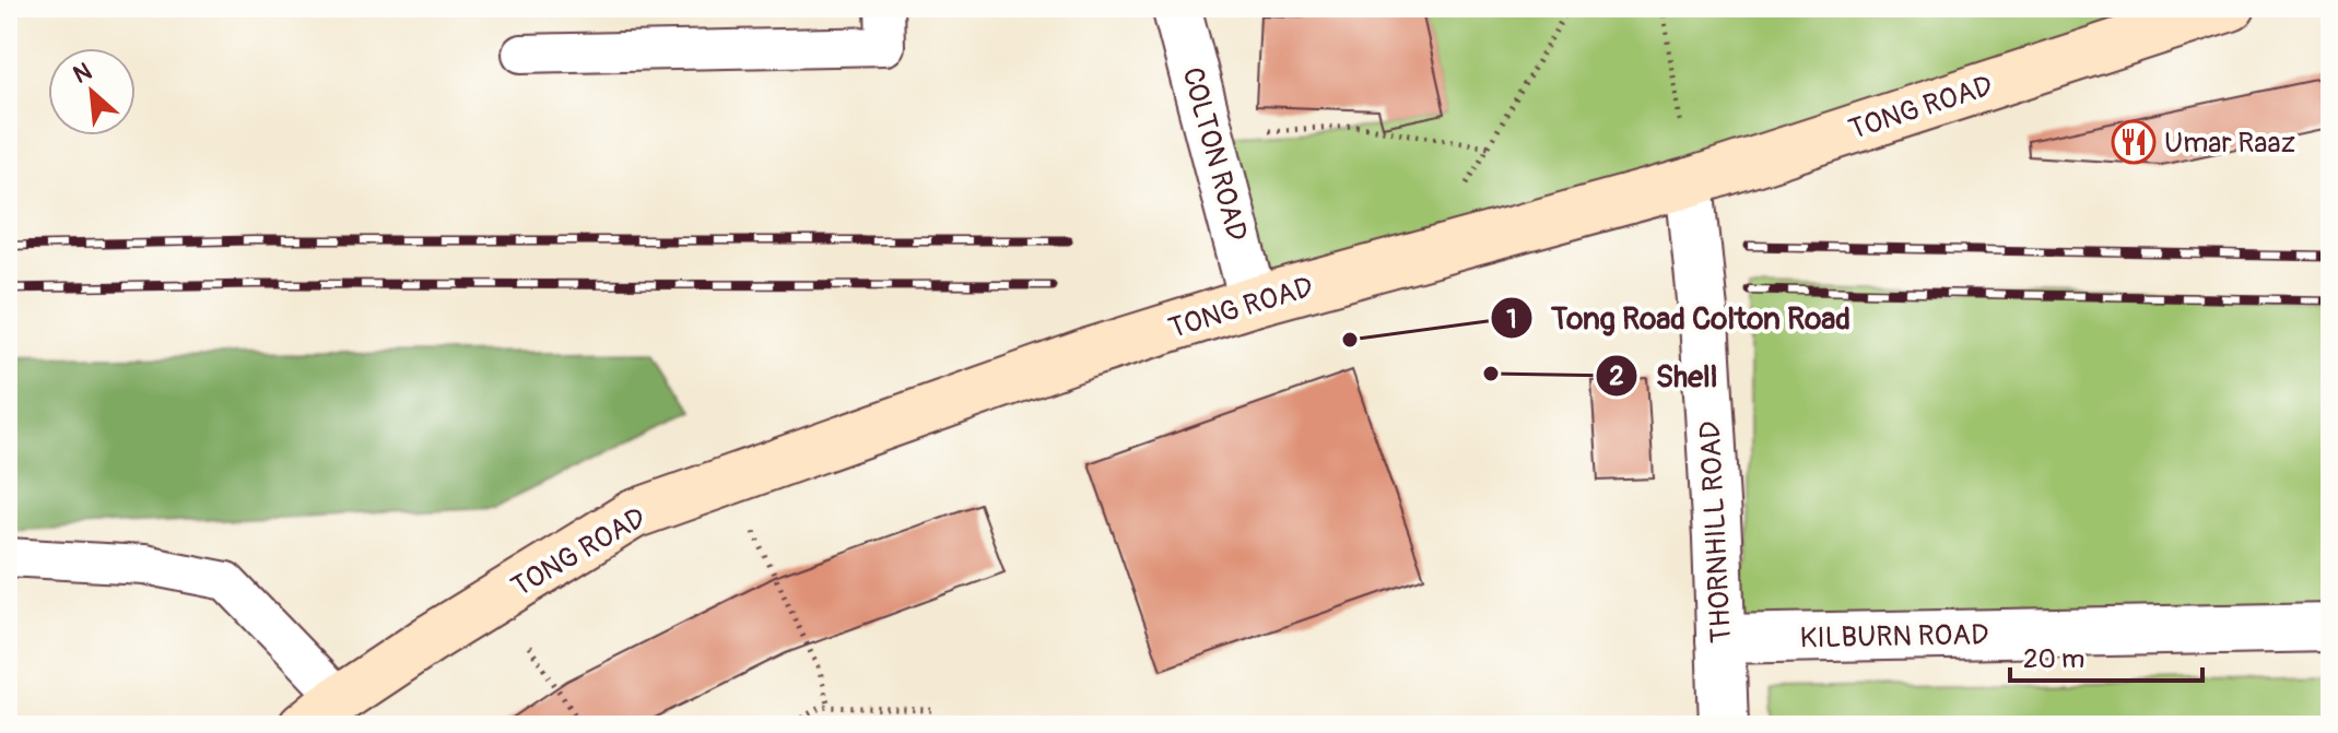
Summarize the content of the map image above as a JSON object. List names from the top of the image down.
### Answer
{
  "streets": {
    "main road": ["TONG ROAD"],
    "street": ["COLTON ROAD", "THORNHILL ROAD", "KILBURN ROAD"]
  },
  "crossings": [
    ["TONG ROAD", "COLTON ROAD"],
    ["TONG ROAD", "THORNHILL ROAD"],
    ["THORNHILL ROAD", "KILBURN ROAD"]
  ],
  "places": {
    "restaurant": ["Umar Raaz"],
    "other": ["Tong Road Colton Road", "Shell"]
  },
  "scale_bar": "20 m",
  "north": "top left"
}
